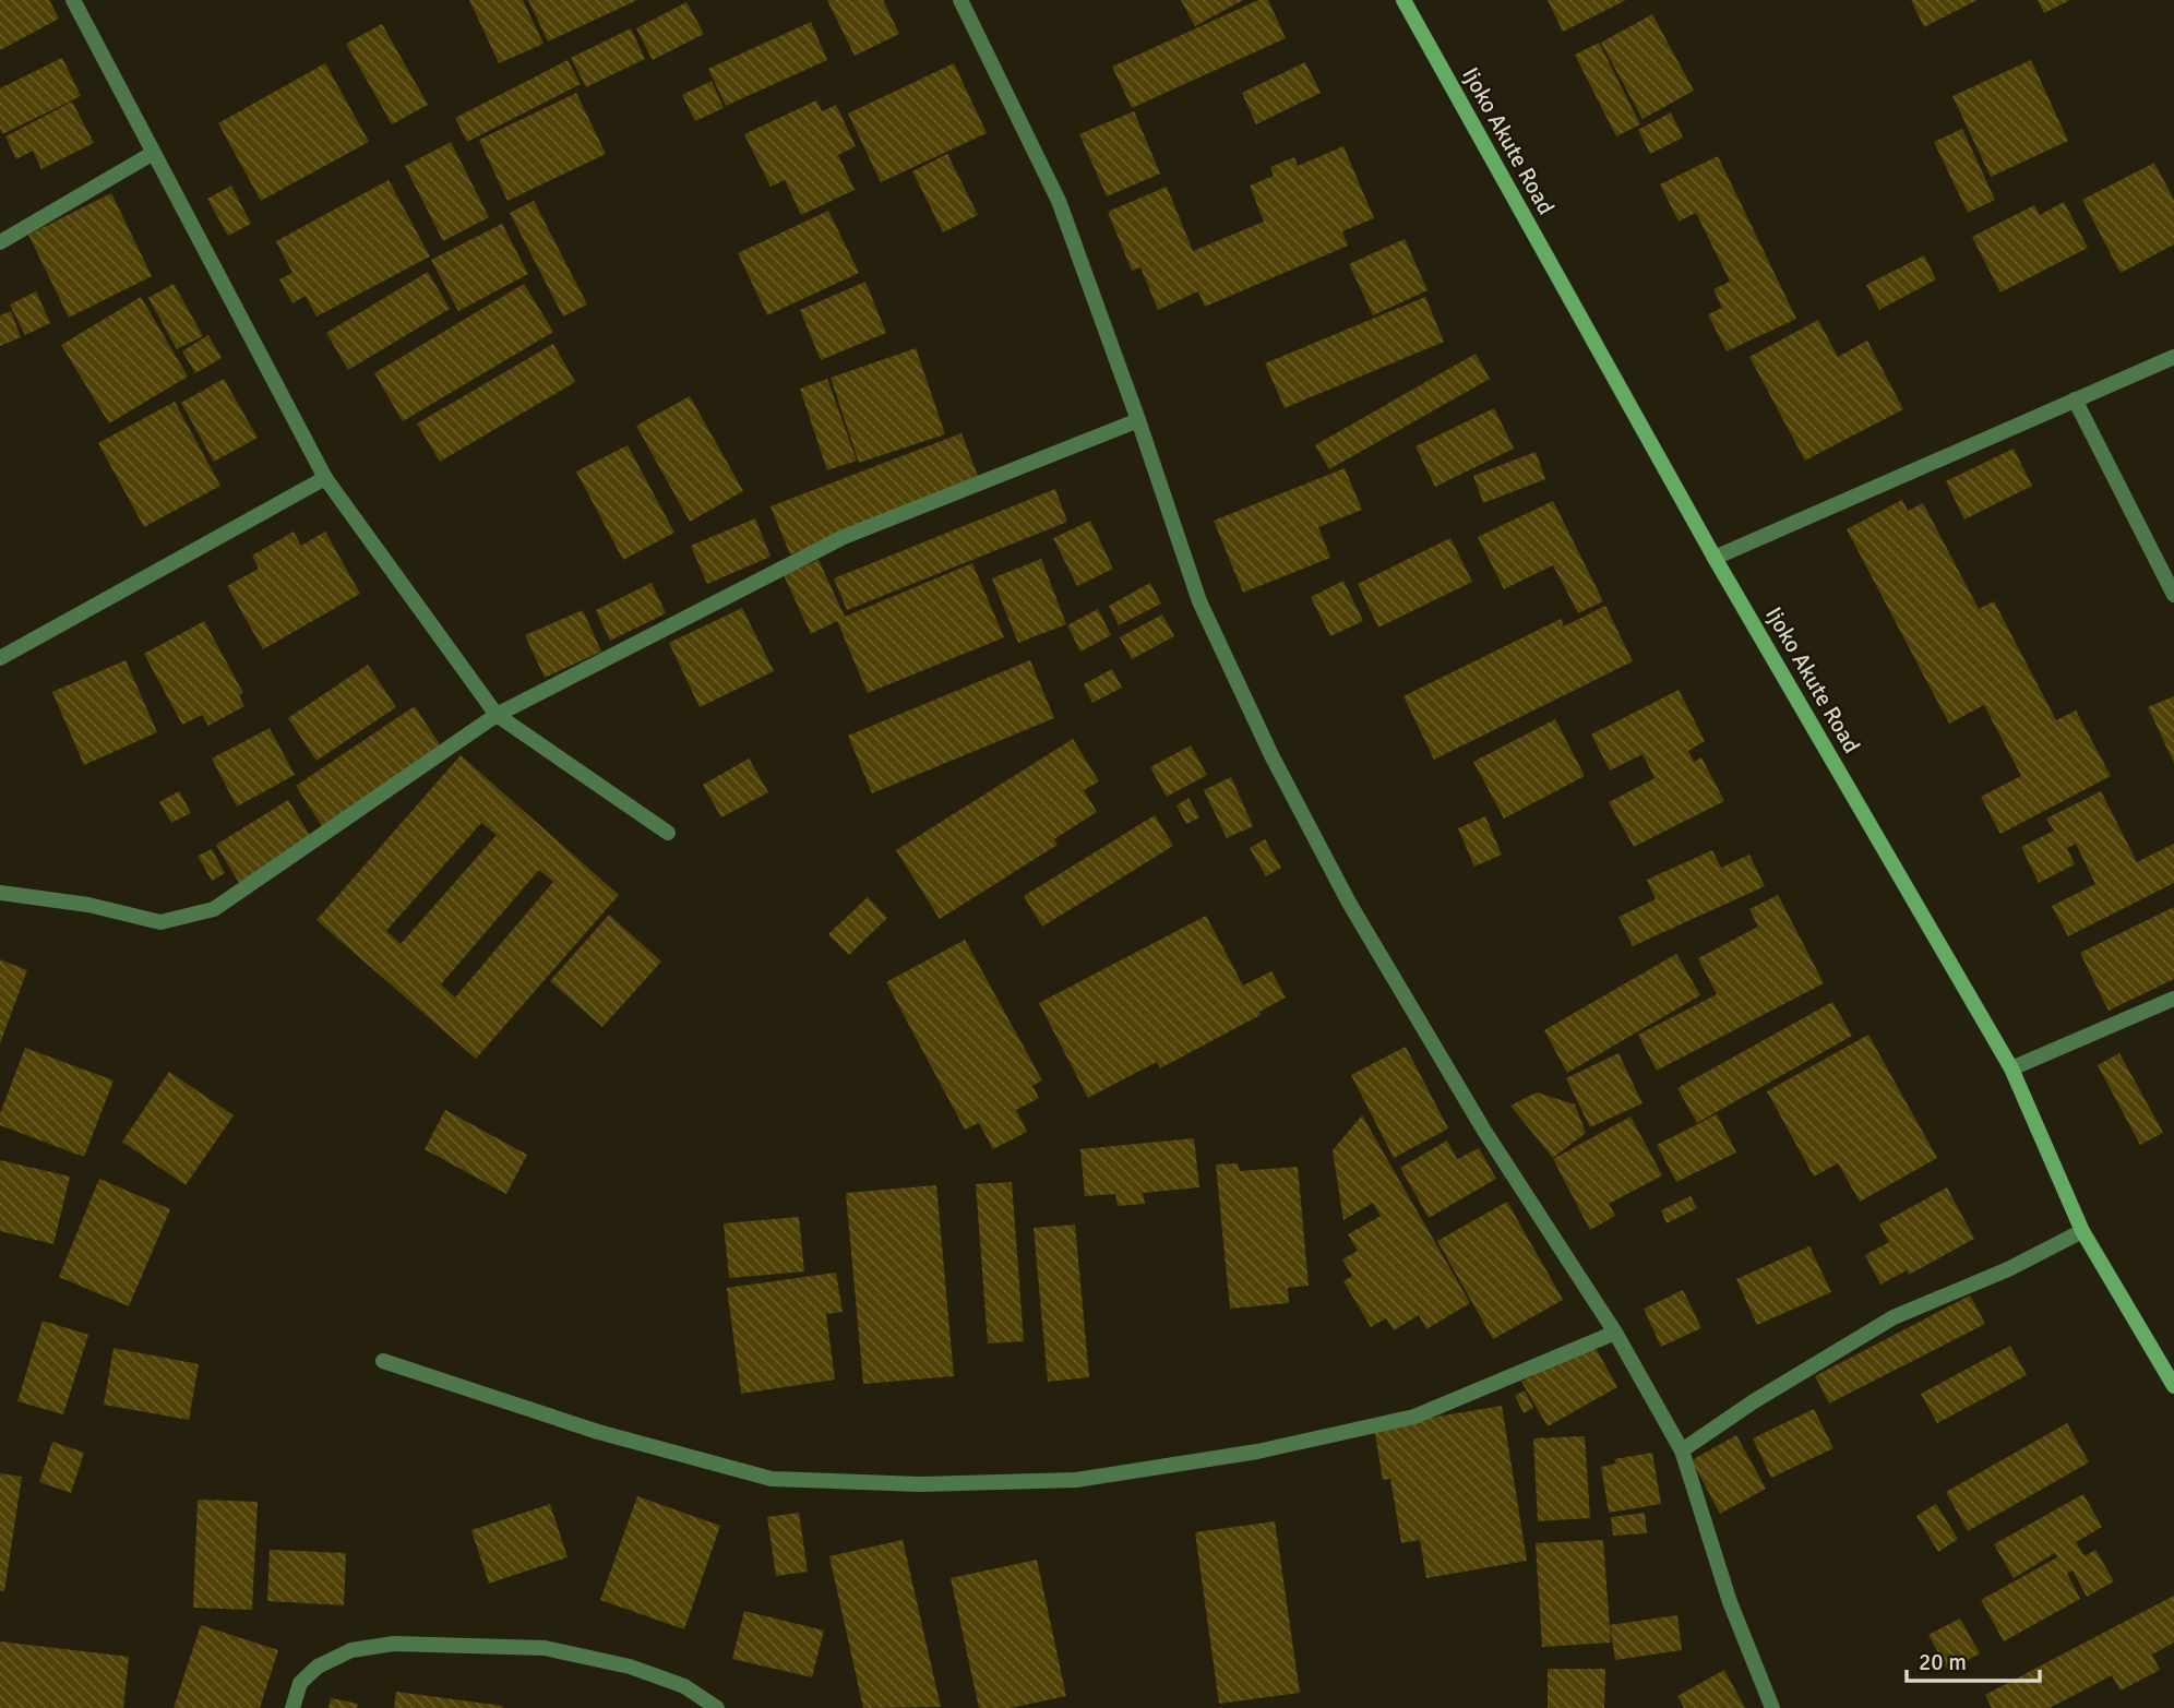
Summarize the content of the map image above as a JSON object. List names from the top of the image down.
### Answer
{
  "streets": {
    "main road": ["Ijoko Akute Road"]
  },
  "scale_bar": "20 m"
}
